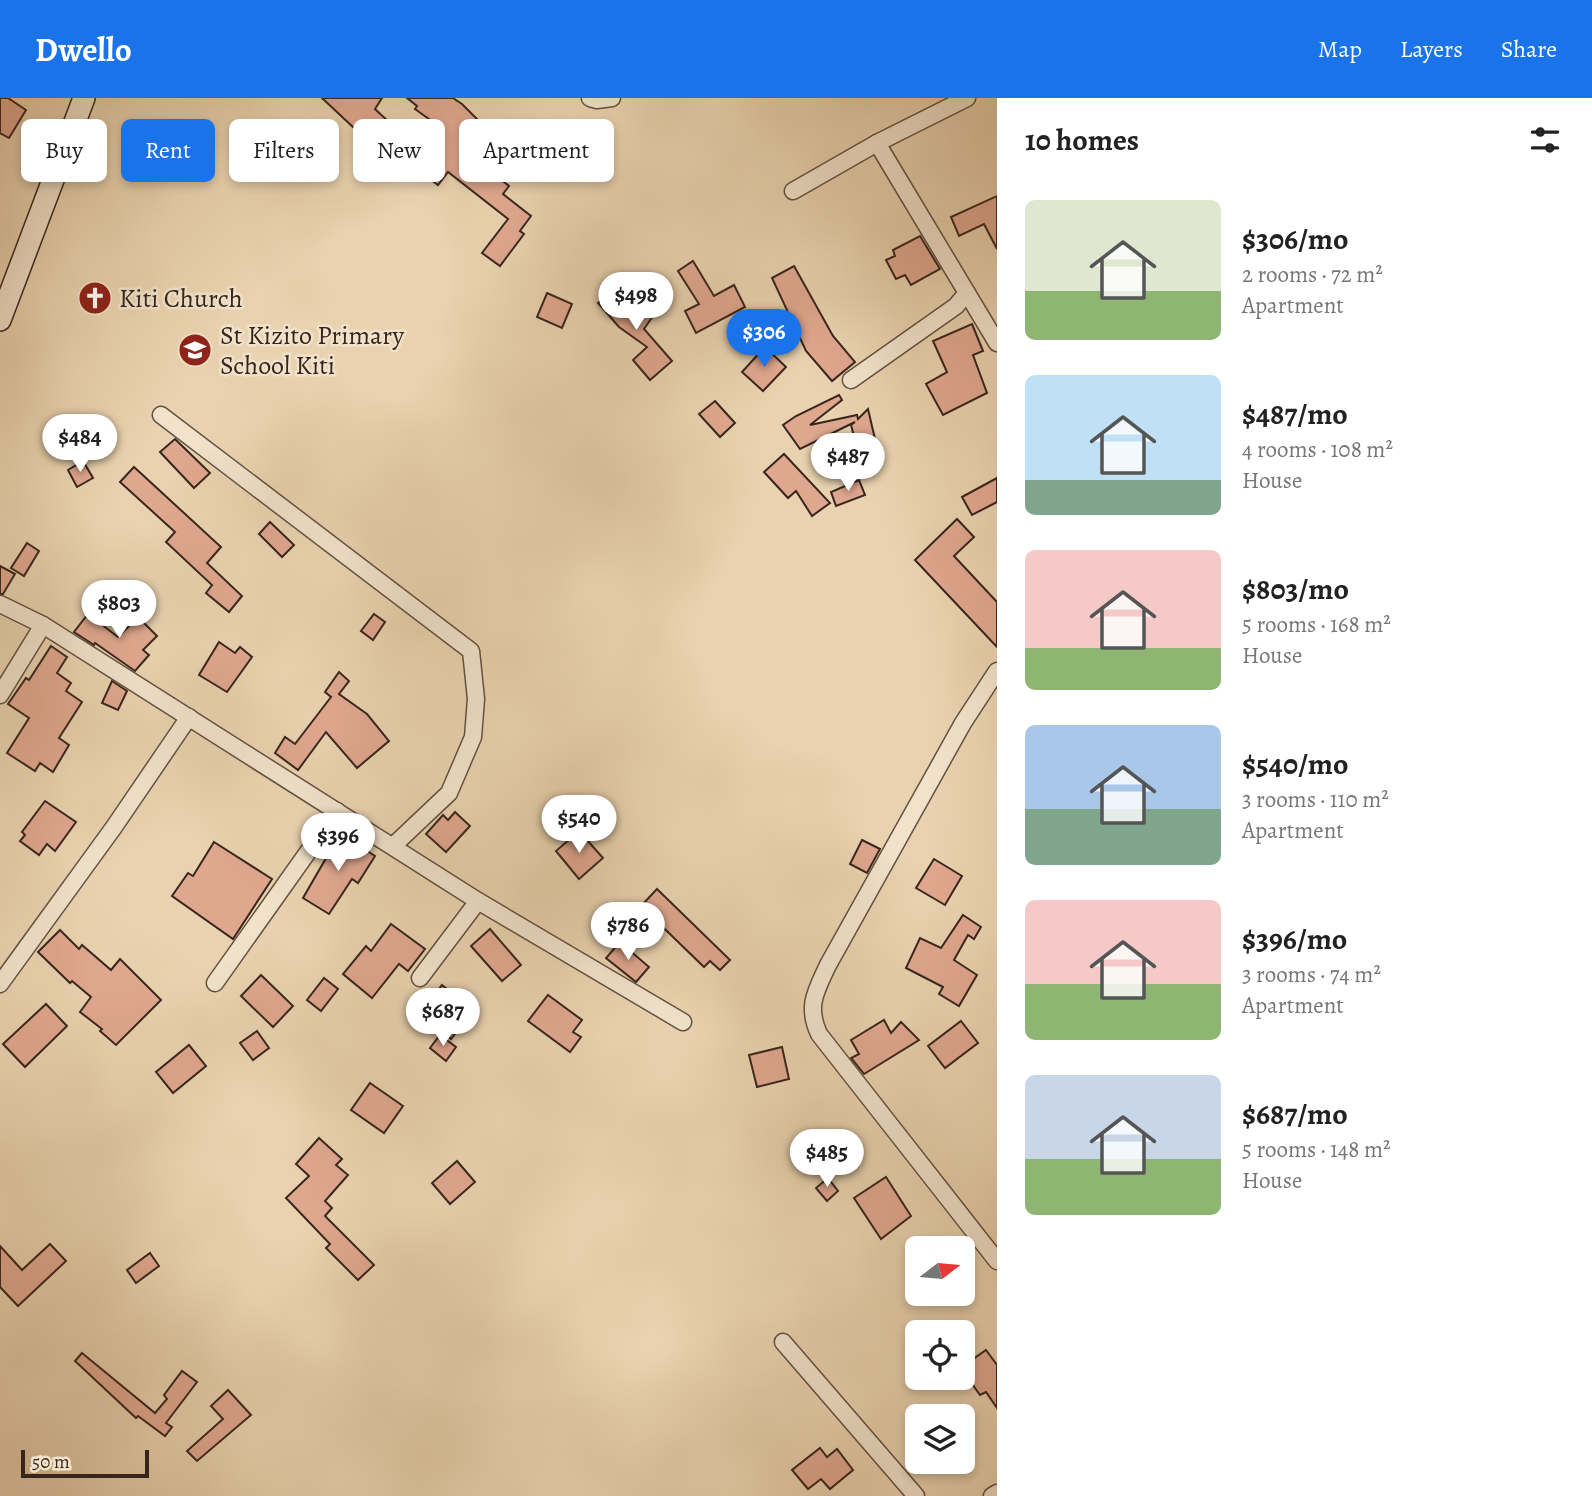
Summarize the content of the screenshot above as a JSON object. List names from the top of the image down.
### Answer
{
  "places": {
    "church": ["Kiti Church"],
    "school or university": ["St Kizito Primary School Kiti"]
  },
  "scale_bar": "50 m",
  "north": "right",
  "page": {
    "header": "Dwello",
    "nav": ["Map", "Layers", "Share"],
    "heading": "10 homes",
    "chip": [
      "Buy",
      "Rent",
      "Filters",
      "New",
      "Apartment"
    ],
    "list": [
      {
        "name": "$306/mo",
        "note": "2 rooms · 72 m² · Apartment"
      },
      {
        "name": "$487/mo",
        "note": "4 rooms · 108 m² · House"
      },
      {
        "name": "$803/mo",
        "note": "5 rooms · 168 m² · House"
      },
      {
        "name": "$540/mo",
        "note": "3 rooms · 110 m² · Apartment"
      },
      {
        "name": "$396/mo",
        "note": "3 rooms · 74 m² · Apartment"
      },
      {
        "name": "$687/mo",
        "note": "5 rooms · 148 m² · House"
      }
    ],
    "price": [
      "$498",
      "$306",
      "$484",
      "$487",
      "$803",
      "$540",
      "$396",
      "$786",
      "$687",
      "$485"
    ],
    "scale": "50 m"
  }
}
